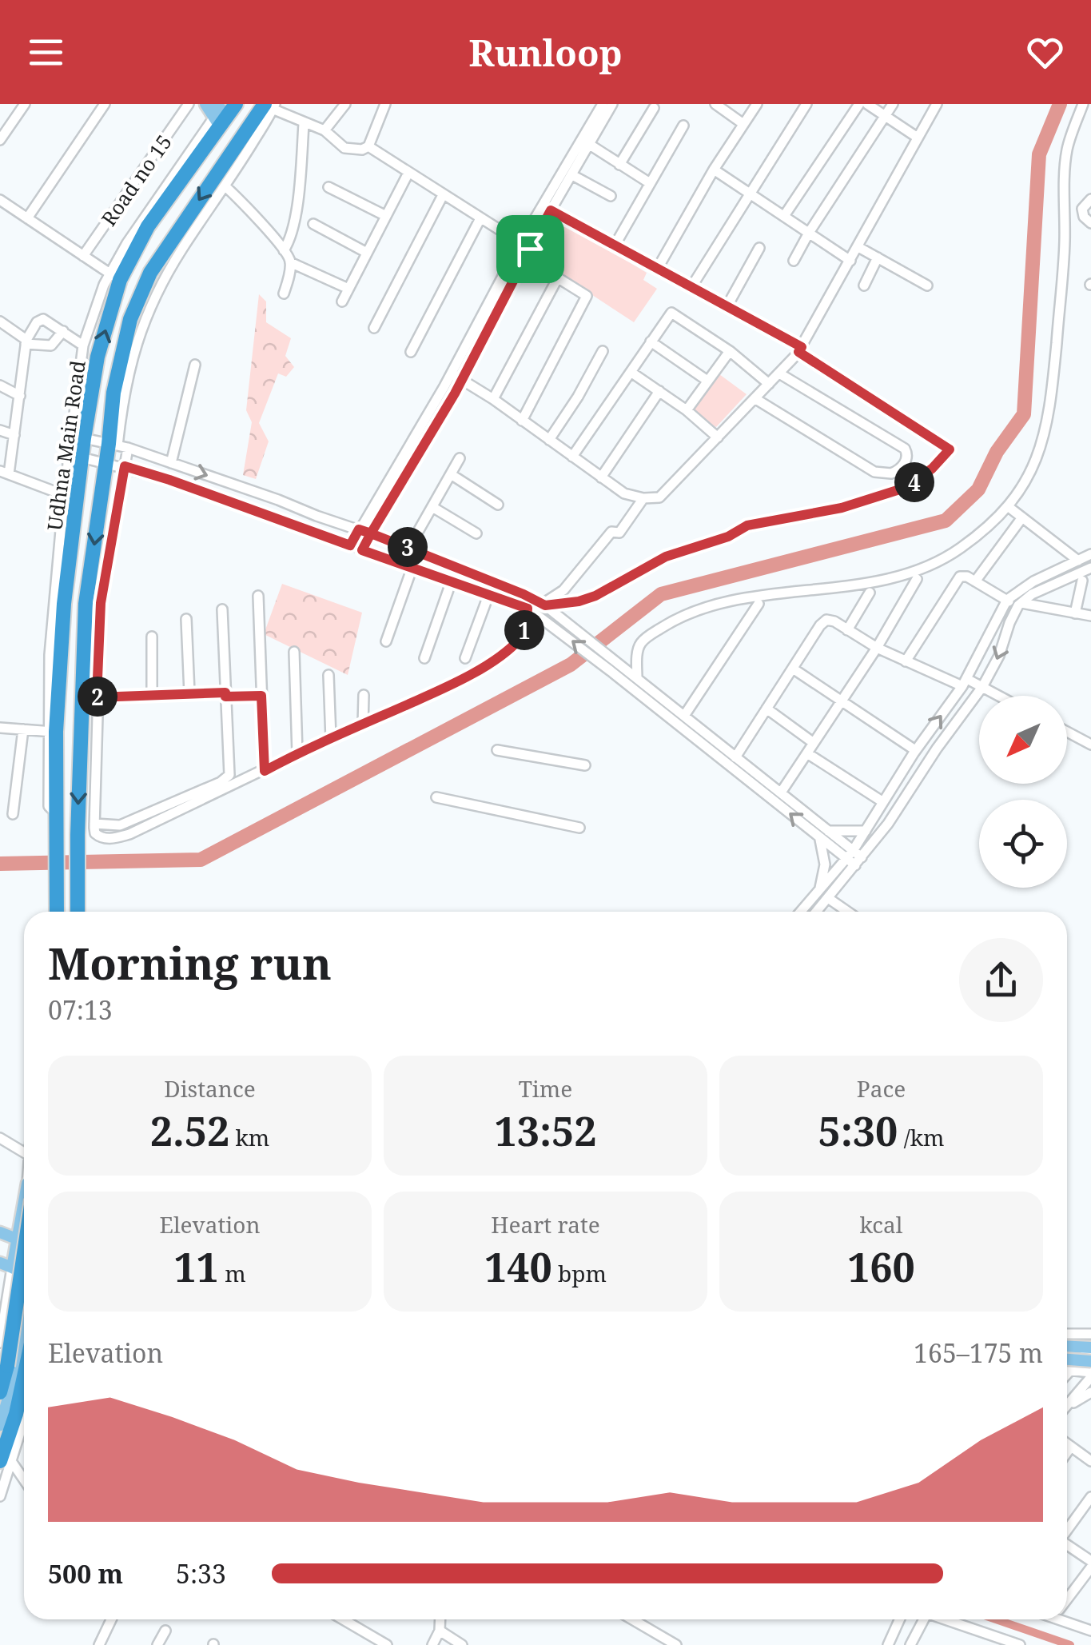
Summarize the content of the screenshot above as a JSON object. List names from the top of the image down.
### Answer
{
  "streets": {
    "highway": ["Udhna Main Road"],
    "street": ["Road no 15"]
  },
  "north": "bottom left",
  "page": {
    "header": "Runloop",
    "pins": [
      "4",
      "3",
      "1",
      "2"
    ],
    "heading": ["Morning run", "07:13"],
    "stats": [
      ["Distance", "2.52 km"],
      ["Time", "13:52"],
      ["Pace", "5:30 /km"],
      ["Elevation", "11 m"],
      ["Heart rate", "140 bpm"],
      ["kcal", "160"]
    ],
    "chart": ["Elevation", "165–175 m"],
    "list": [
      {
        "name": "500 m",
        "note": "5:33"
      }
    ]
  }
}
